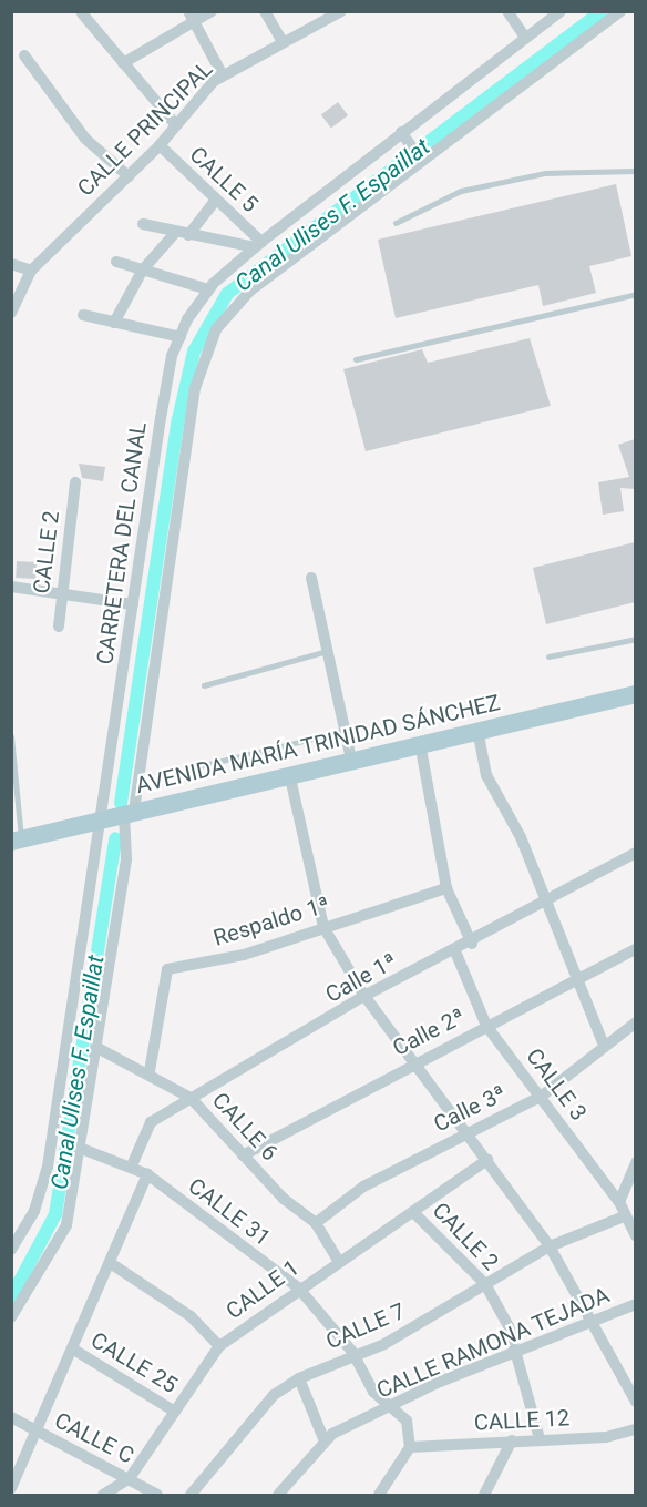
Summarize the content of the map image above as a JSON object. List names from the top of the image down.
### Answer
{
  "streets": {
    "main road": ["AVENIDA MARÍA TRINIDAD SÁNCHEZ"],
    "street": [
      "CALLE PRINCIPAL",
      "CALLE 5",
      "CARRETERA DEL CANAL",
      "CALLE 2",
      "Respaldo 1ª",
      "Calle 1ª",
      "Calle 2ª",
      "CALLE 3",
      "Calle 3ª",
      "CALLE 6",
      "CALLE 31",
      "CALLE 1",
      "CALLE 7",
      "CALLE RAMONA TEJADA",
      "CALLE 25",
      "CALLE 12",
      "CALLE C"
    ]
  },
  "crossings": [
    ["CALLE PRINCIPAL", "CALLE 5"],
    ["CALLE 5", "CARRETERA DEL CANAL"],
    ["CARRETERA DEL CANAL", "AVENIDA MARÍA TRINIDAD SÁNCHEZ"],
    ["CALLE 2", "CALLE 1"],
    ["CALLE 2", "CALLE 7"],
    ["CALLE 2", "CALLE RAMONA TEJADA"],
    ["CALLE 2", "CALLE 12"],
    ["Respaldo 1ª", "CALLE 6"],
    ["Calle 1ª", "CALLE 3"],
    ["Calle 1ª", "CALLE 6"],
    ["Calle 1ª", "CALLE 31"],
    ["Calle 2ª", "CALLE 3"],
    ["Calle 2ª", "CALLE 6"],
    ["CALLE 3", "Calle 3ª"],
    ["CALLE 3", "CALLE 7"],
    ["Calle 3ª", "CALLE 6"],
    ["CALLE 6", "CALLE 1"],
    ["CALLE 31", "CALLE 1"],
    ["CALLE 31", "CALLE 7"],
    ["CALLE 31", "CALLE RAMONA TEJADA"],
    ["CALLE 31", "CALLE 12"],
    ["CALLE 1", "CALLE 25"],
    ["CALLE 1", "CALLE C"]
  ],
  "water": ["Canal Ulises F. Espaillat"]
}
